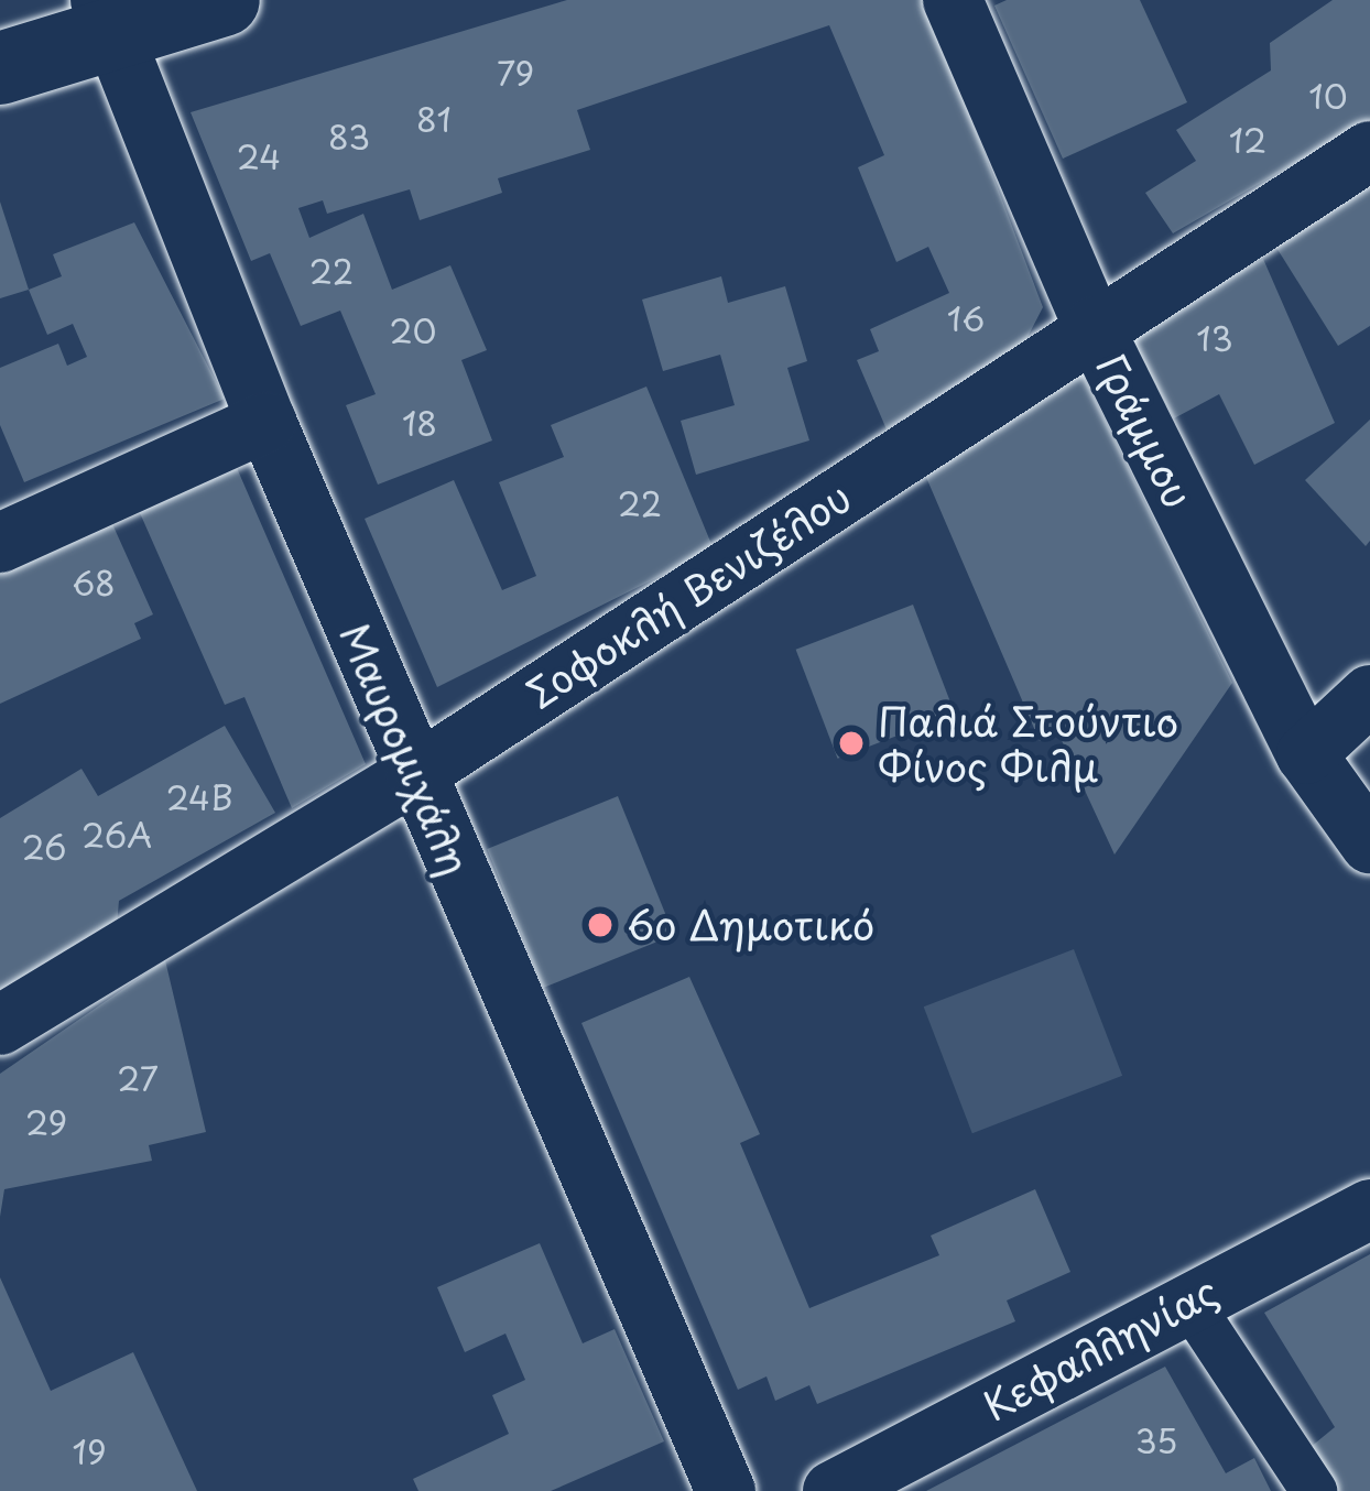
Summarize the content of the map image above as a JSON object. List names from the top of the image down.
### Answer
{
  "streets": {
    "street": [
      "Γράμμου",
      "Σοφοκλή Βενιζέλου",
      "Μαυρομιχάλη",
      "Κεφαλληνίας"
    ]
  },
  "crossings": [
    ["Γράμμου", "Σοφοκλή Βενιζέλου"],
    ["Σοφοκλή Βενιζέλου", "Μαυρομιχάλη"]
  ],
  "places": ["Παλιά Στούντιο Φίνος Φιλμ", "6ο Δημοτικό"],
  "house_numbers": [
    "79",
    "10",
    "81",
    "83",
    "12",
    "24",
    "22",
    "16",
    "20",
    "13",
    "18",
    "22",
    "68",
    "24Β",
    "26Α",
    "26",
    "27",
    "29",
    "35",
    "19"
  ]
}
